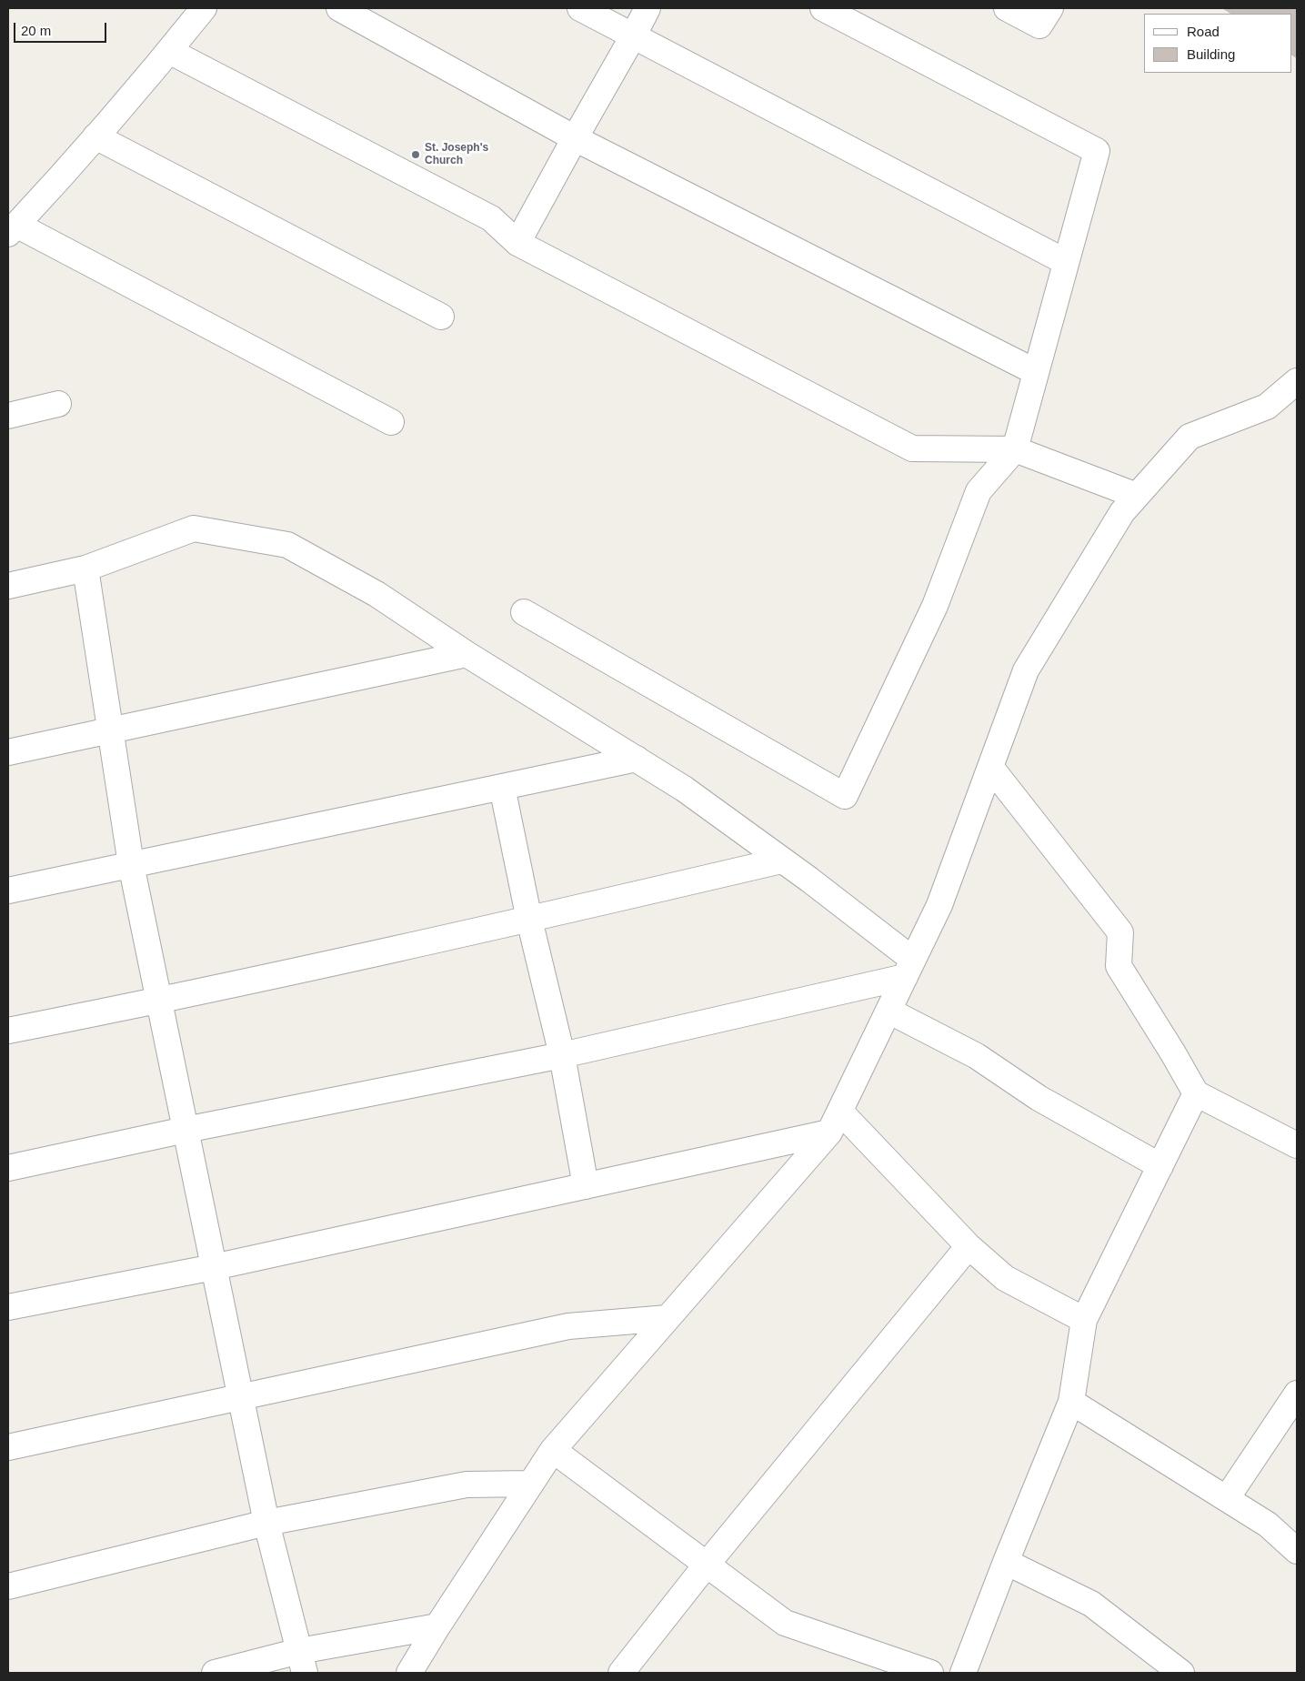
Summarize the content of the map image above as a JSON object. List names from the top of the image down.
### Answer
{
  "places": ["St. Joseph's Church"],
  "legend": ["Road", "Building"],
  "scale_bar": "20 m"
}
